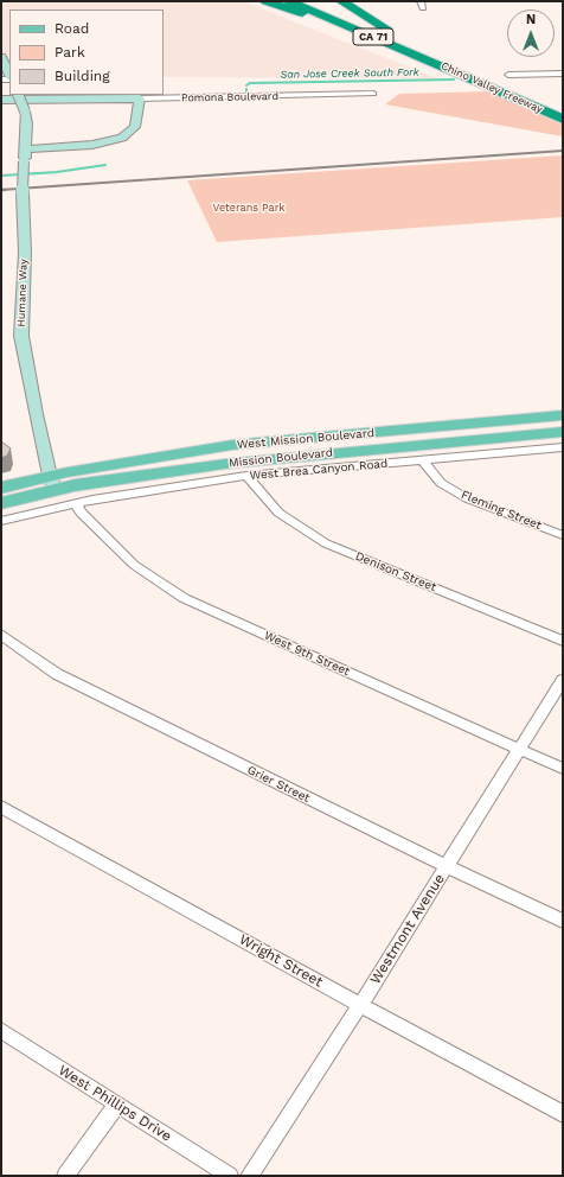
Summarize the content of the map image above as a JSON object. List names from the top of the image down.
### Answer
{
  "streets": {
    "highway": ["CA 71", "Chino Valley Freeway"],
    "main road": ["West Mission Boulevard", "Mission Boulevard"],
    "street": [
      "Pomona Boulevard",
      "Humane Way",
      "West Brea Canyon Road",
      "Fleming Street",
      "Denison Street",
      "West 9th Street",
      "Grier Street",
      "Westmont Avenue",
      "Wright Street",
      "West Phillips Drive"
    ]
  },
  "crossings": [
    ["Humane Way", "West Mission Boulevard"],
    ["Humane Way", "Mission Boulevard"],
    ["West Mission Boulevard", "Mission Boulevard"],
    ["West Brea Canyon Road", "Fleming Street"],
    ["West Brea Canyon Road", "Denison Street"],
    ["West Brea Canyon Road", "West 9th Street"],
    ["West 9th Street", "Westmont Avenue"],
    ["Grier Street", "Westmont Avenue"],
    ["Westmont Avenue", "Wright Street"]
  ],
  "water": ["San Jose Creek South Fork"],
  "parks": ["Veterans Park"],
  "legend": ["Road", "Park", "Building"],
  "north": "top"
}
